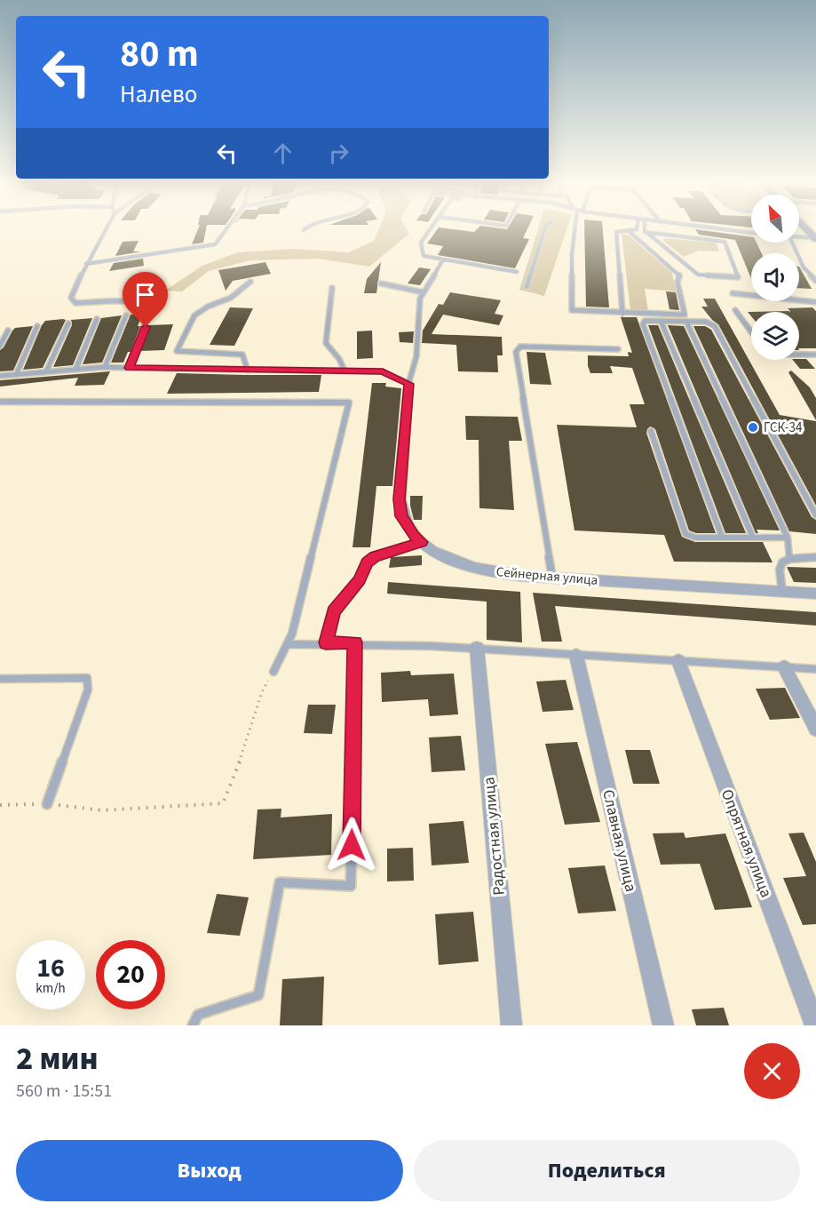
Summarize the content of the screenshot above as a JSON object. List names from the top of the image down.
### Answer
{
  "streets": {
    "street": [
      "Сейнерная улица",
      "Радостная улица",
      "Славная улица",
      "Опрятная улица"
    ]
  },
  "places": ["ГСК-34"],
  "north": "top left",
  "page": {
    "turn": ["80 m", "Налево"],
    "speed": "16 km/h",
    "limit": "20",
    "heading": ["2 мин", "560 m · 15:51"],
    "buttons": ["Выход", "Поделиться"]
  }
}
